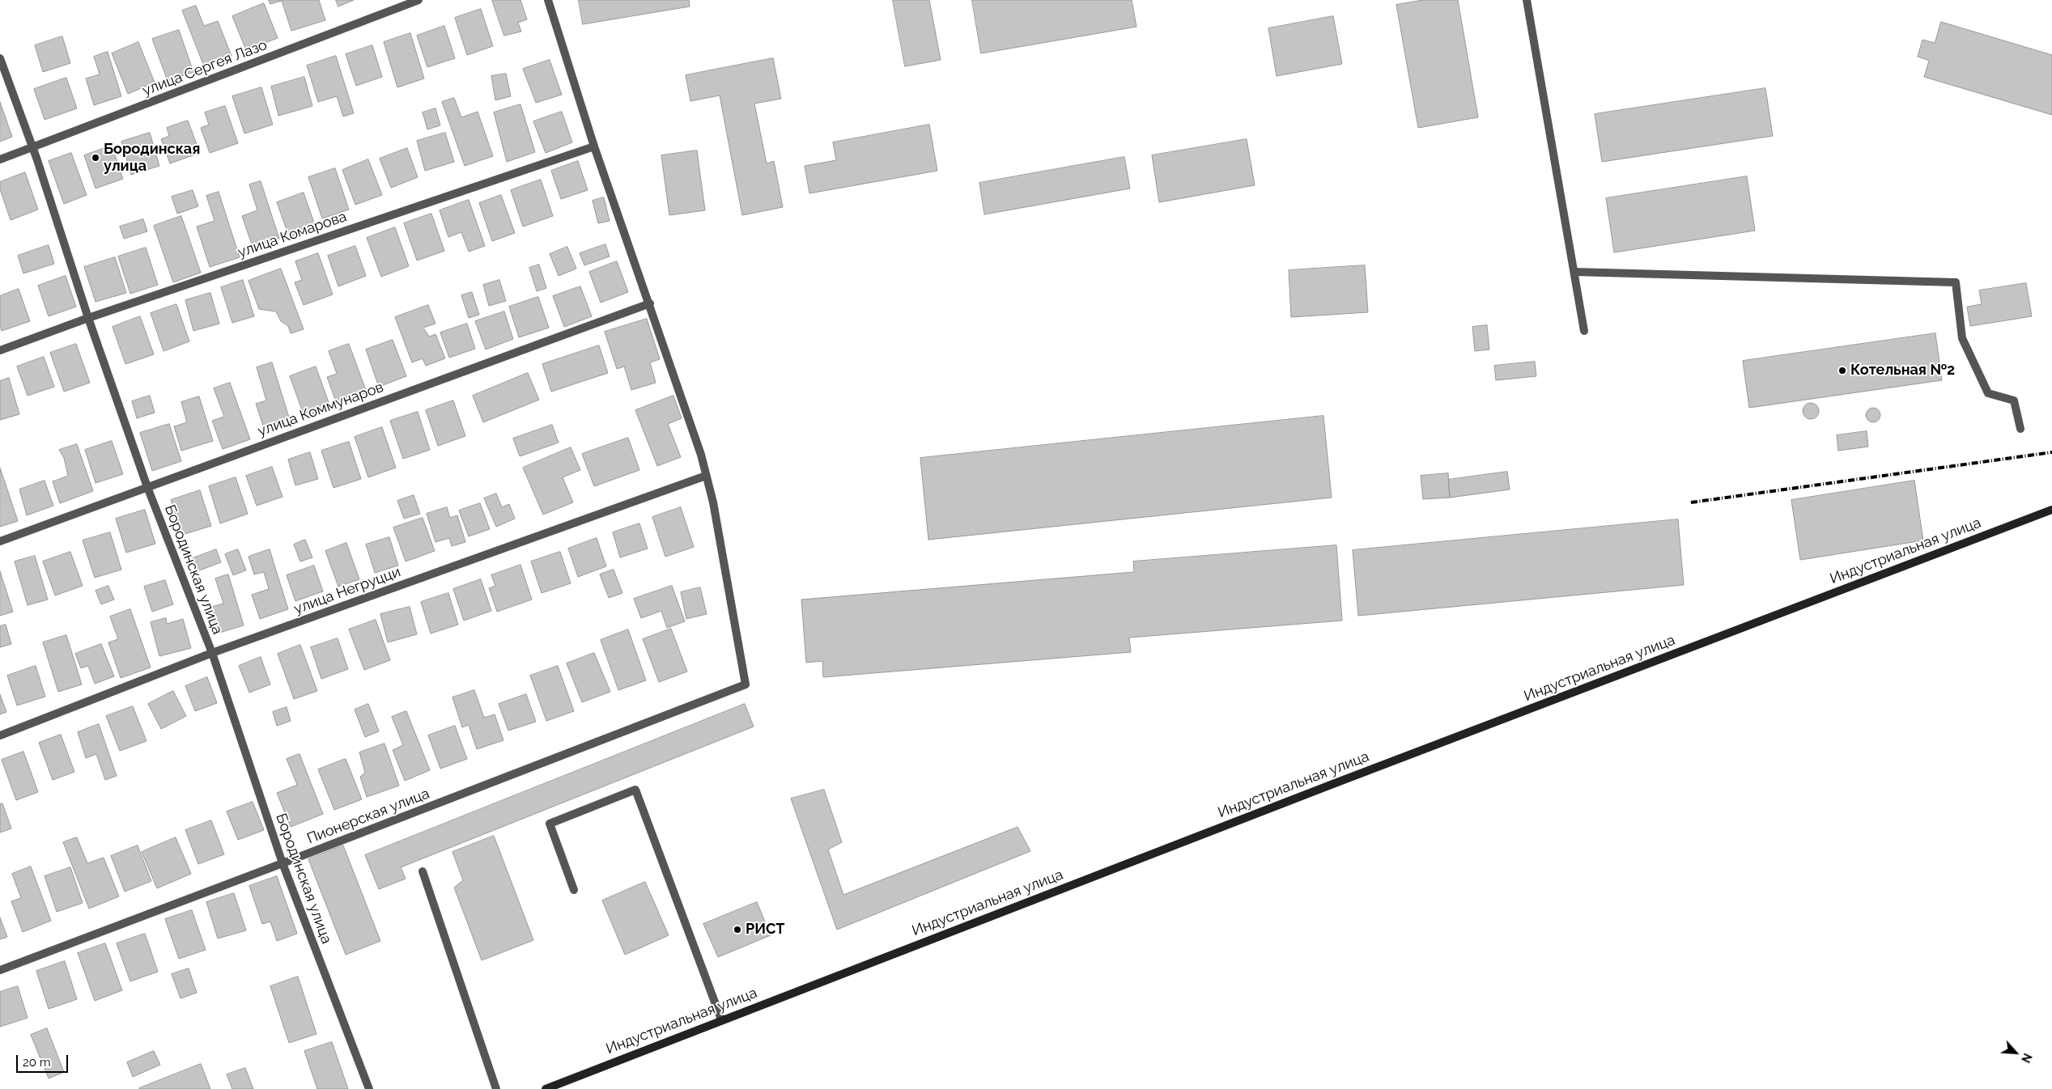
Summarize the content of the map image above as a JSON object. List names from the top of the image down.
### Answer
{
  "streets": {
    "main road": ["Индустриальная улица"],
    "street": [
      "улица Сергея Лазо",
      "улица Комарова",
      "улица Коммунаров",
      "Бородинская улица",
      "улица Негруцци",
      "Пионерская улица"
    ]
  },
  "crossings": [
    ["улица Сергея Лазо", "Бородинская улица"],
    ["улица Комарова", "Бородинская улица"],
    ["улица Коммунаров", "Бородинская улица"],
    ["Бородинская улица", "улица Негруцци"],
    ["Бородинская улица", "Пионерская улица"],
    ["улица Негруцци", "Пионерская улица"]
  ],
  "places": ["Бородинская улица", "Котельная №2", "РИСТ"],
  "scale_bar": "20 m",
  "north": "bottom right"
}
